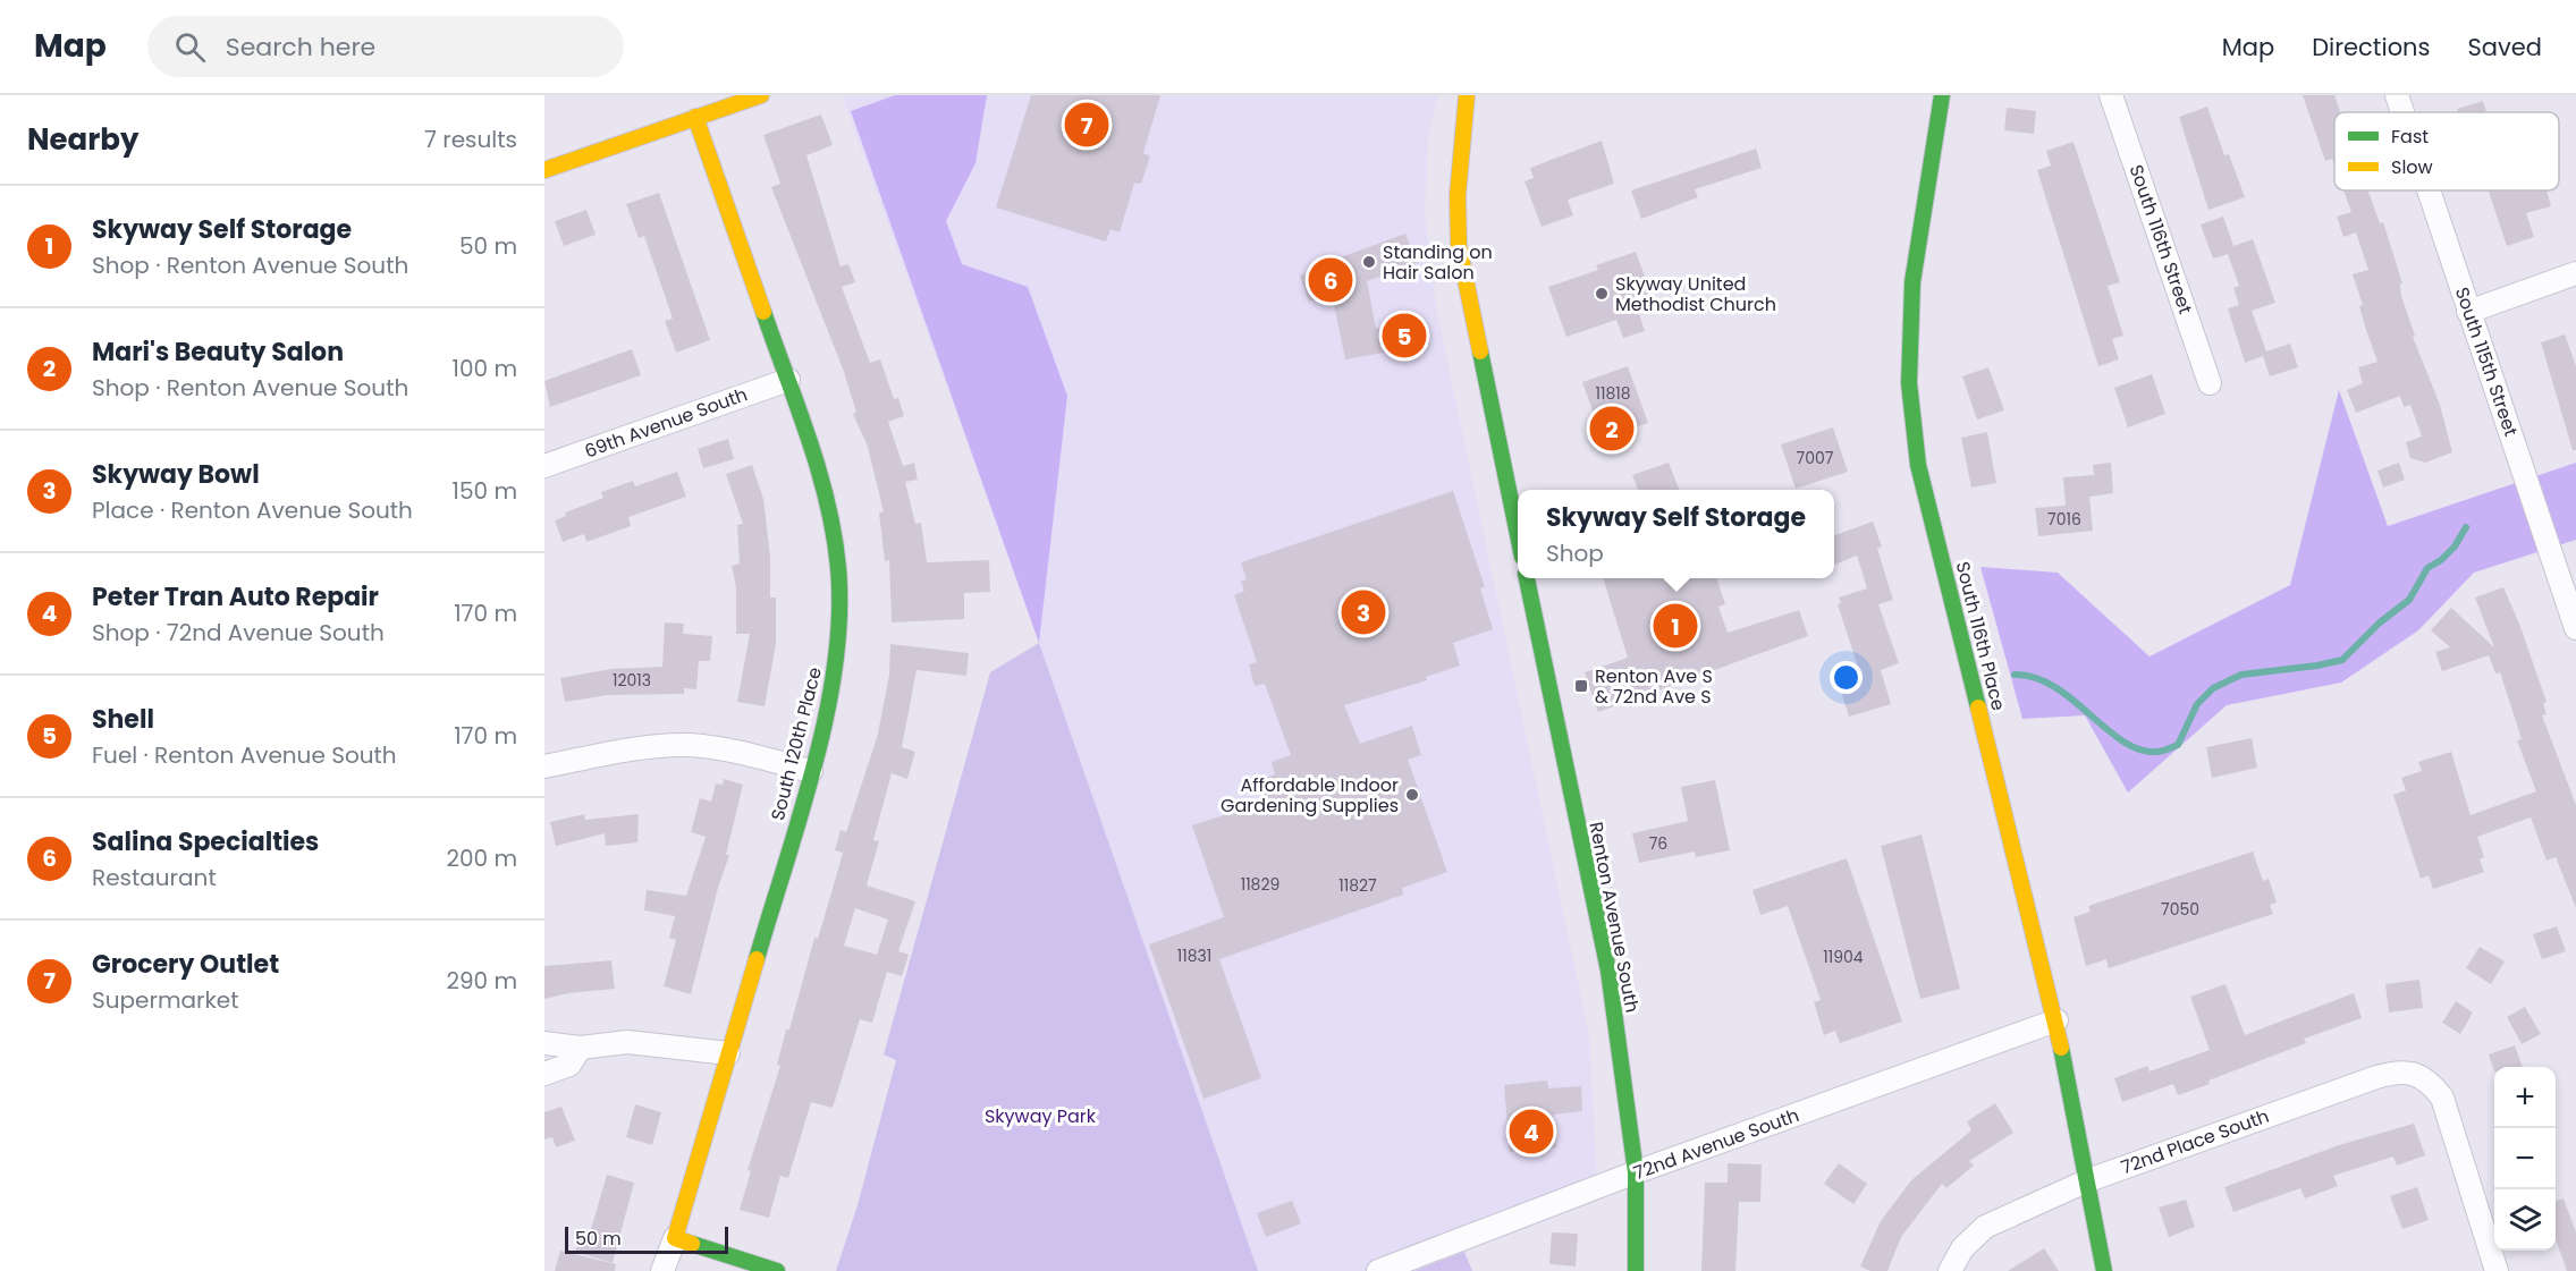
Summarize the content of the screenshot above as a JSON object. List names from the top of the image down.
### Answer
{
  "streets": {
    "street": [
      "South 116th Street",
      "South 115th Street",
      "69th Avenue South",
      "South 116th Place",
      "South 120th Place",
      "Renton Avenue South",
      "72nd Place South",
      "72nd Avenue South"
    ]
  },
  "crossings": [
    ["69th Avenue South", "South 120th Place"],
    ["South 116th Place", "72nd Place South"],
    ["South 116th Place", "72nd Avenue South"],
    ["Renton Avenue South", "72nd Avenue South"]
  ],
  "parks": ["Skyway Park"],
  "places": {
    "other": ["Standing on Hair Salon", "Skyway United Methodist Church", "Affordable Indoor Gardening Supplies"],
    "transit": ["Renton Ave S & 72nd Ave S"]
  },
  "house_numbers": [
    "11818",
    "7007",
    "7016",
    "12013",
    "76",
    "11829",
    "11827",
    "7050",
    "11831",
    "11904"
  ],
  "legend": ["Fast", "Slow"],
  "scale_bar": "50 m",
  "page": {
    "header": "Map",
    "search": "Search here",
    "nav": ["Map", "Directions", "Saved"],
    "heading": ["Nearby", "7 results"],
    "pins": [
      "7",
      "6",
      "5",
      "2",
      "3",
      "1",
      "4"
    ],
    "list": [
      {
        "mark": "1",
        "name": "Skyway Self Storage",
        "note": "Shop · Renton Avenue South",
        "value": "50 m"
      },
      {
        "mark": "2",
        "name": "Mari's Beauty Salon",
        "note": "Shop · Renton Avenue South",
        "value": "100 m"
      },
      {
        "mark": "3",
        "name": "Skyway Bowl",
        "note": "Place · Renton Avenue South",
        "value": "150 m"
      },
      {
        "mark": "4",
        "name": "Peter Tran Auto Repair",
        "note": "Shop · 72nd Avenue South",
        "value": "170 m"
      },
      {
        "mark": "5",
        "name": "Shell",
        "note": "Fuel · Renton Avenue South",
        "value": "170 m"
      },
      {
        "mark": "6",
        "name": "Salina Specialties",
        "note": "Restaurant",
        "value": "200 m"
      },
      {
        "mark": "7",
        "name": "Grocery Outlet",
        "note": "Supermarket",
        "value": "290 m"
      }
    ],
    "popup": ["Skyway Self Storage", "Shop"],
    "map_buttons": ["+", "−"],
    "scale": "50 m"
  }
}
